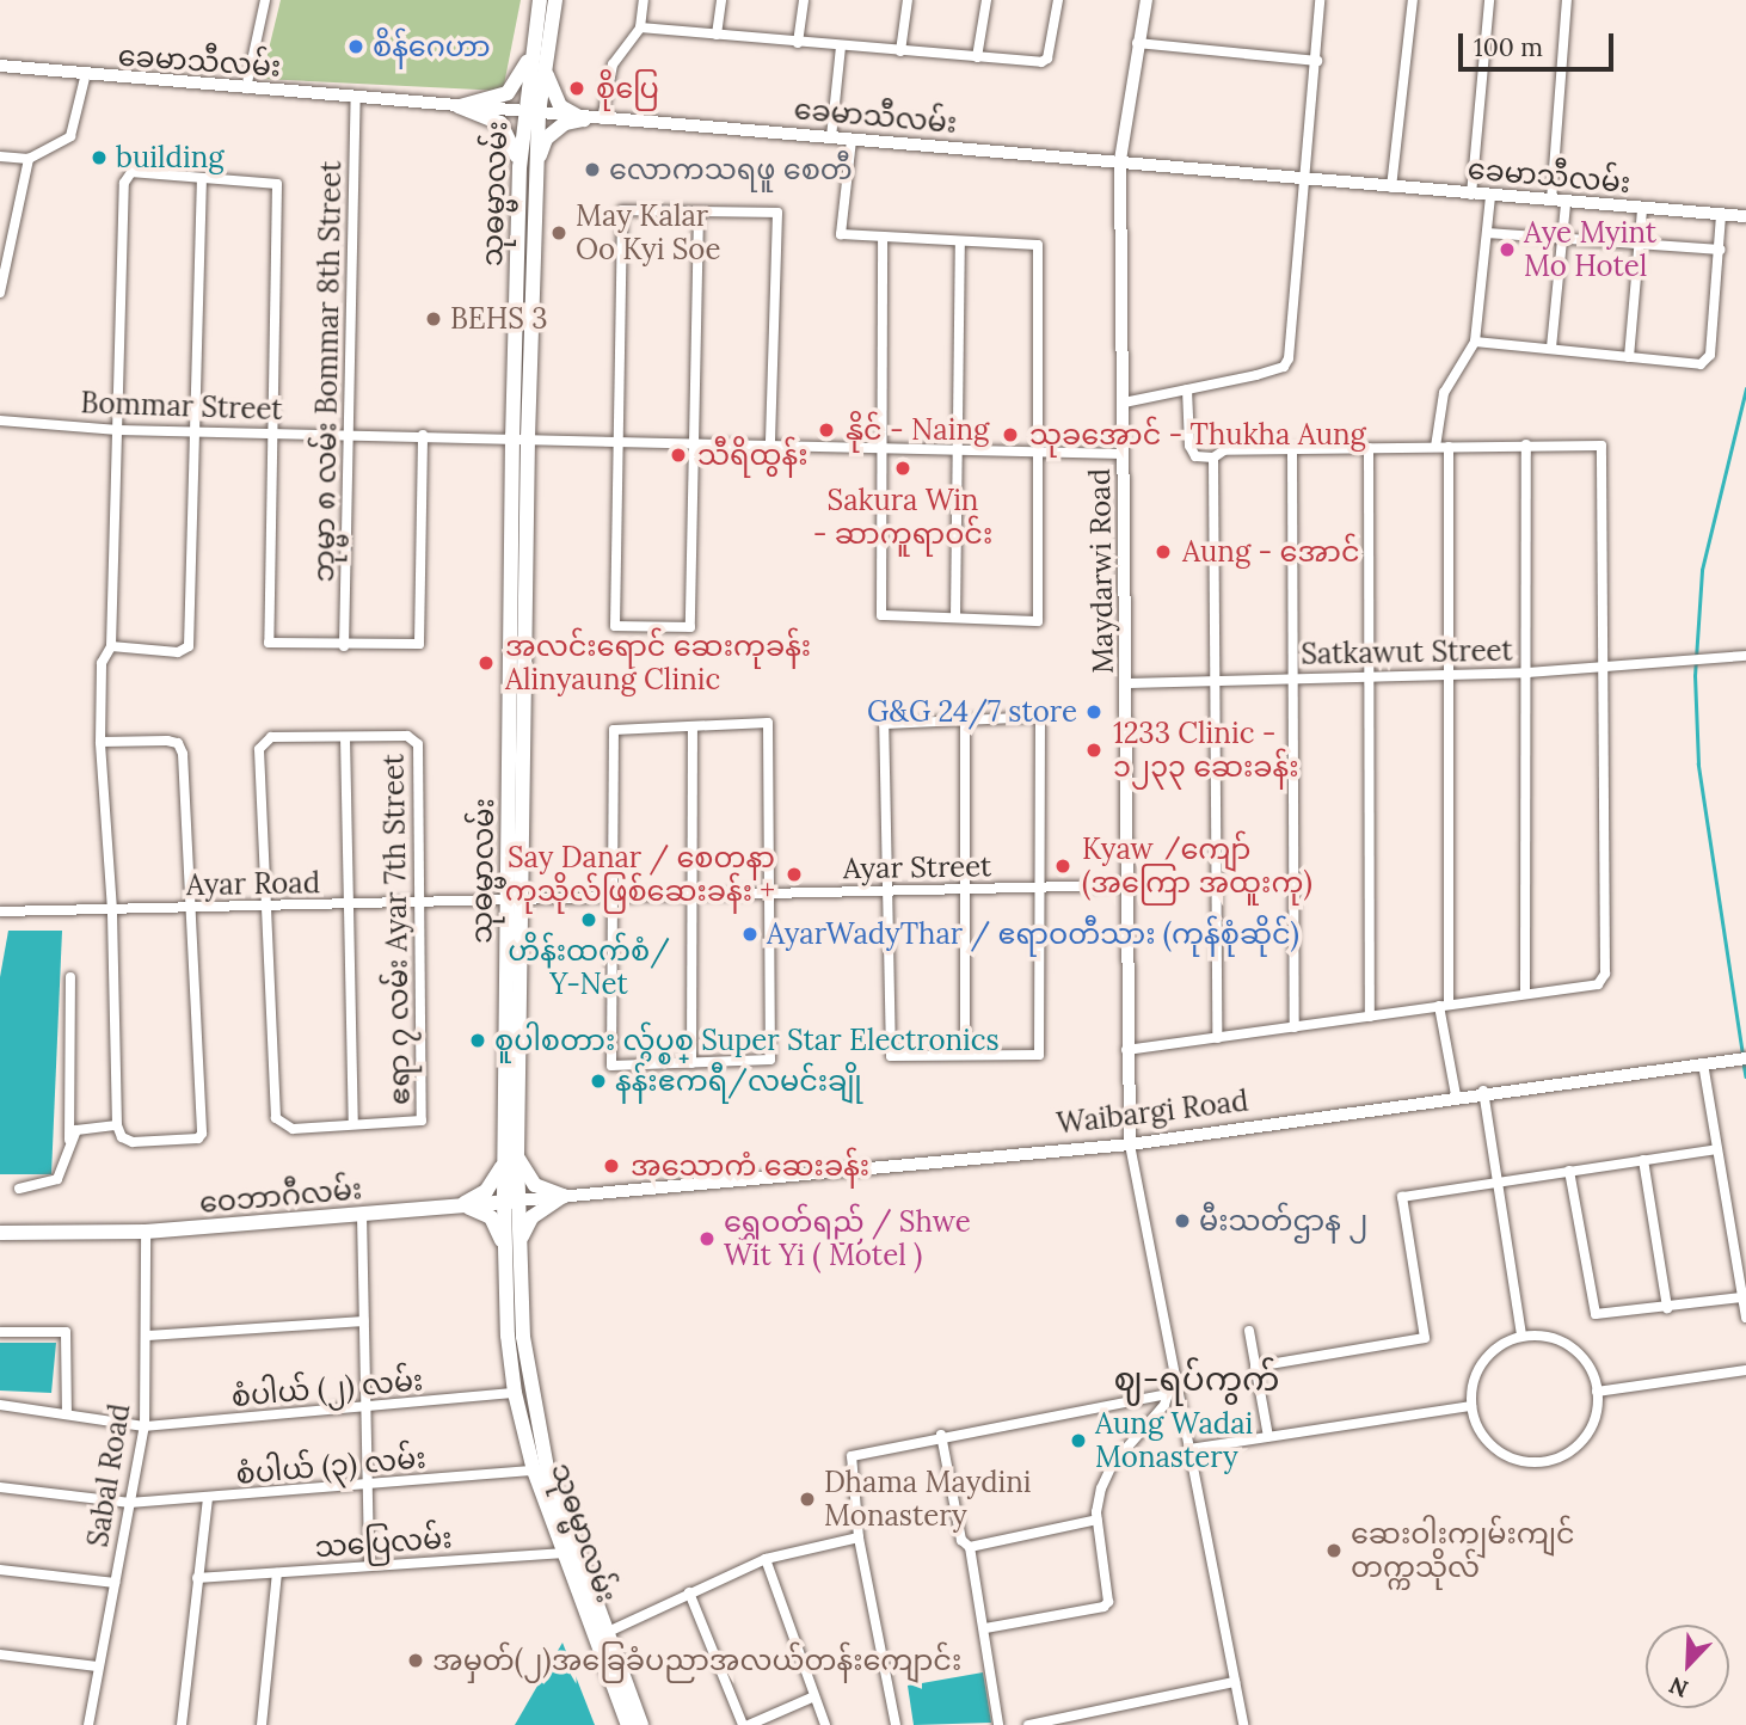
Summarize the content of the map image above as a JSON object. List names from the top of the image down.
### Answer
{
  "streets": {
    "main road": ["ခေမာသီလမ်း", "သုဓမ္မာလမ်း", "ဝေဘာဂီလမ်း"],
    "street": [
      "ဘုမ္မာ ၈ လမ်း Bommar 8th Street",
      "Bommar Street",
      "Maydarwi Road",
      "Satkawut Street",
      "Ayar Street",
      "Ayar Road",
      "ဧရာ ၇ လမ်း Ayar 7th Street",
      "Waibargi Road",
      "စံပါယ် (၂) လမ်း",
      "စံပါယ် (၃) လမ်း",
      "Sabal Road",
      "သပြေလမ်း"
    ]
  },
  "crossings": [
    ["ခေမာသီလမ်း", "သုဓမ္မာလမ်း"],
    ["ခေမာသီလမ်း", "ဘုမ္မာ ၈ လမ်း Bommar 8th Street"],
    ["ခေမာသီလမ်း", "Maydarwi Road"],
    ["သုဓမ္မာလမ်း", "Bommar Street"],
    ["သုဓမ္မာလမ်း", "Ayar Street"],
    ["သုဓမ္မာလမ်း", "Ayar Road"],
    ["သုဓမ္မာလမ်း", "ဝေဘာဂီလမ်း"],
    ["သုဓမ္မာလမ်း", "စံပါယ် (၂) လမ်း"],
    ["သုဓမ္မာလမ်း", "စံပါယ် (၃) လမ်း"],
    ["သုဓမ္မာလမ်း", "သပြေလမ်း"],
    ["ဘုမ္မာ ၈ လမ်း Bommar 8th Street", "Bommar Street"],
    ["Bommar Street", "Maydarwi Road"],
    ["Maydarwi Road", "Satkawut Street"],
    ["Maydarwi Road", "Ayar Street"],
    ["Maydarwi Road", "Waibargi Road"],
    ["Ayar Street", "Ayar Road"],
    ["Ayar Road", "ဧရာ ၇ လမ်း Ayar 7th Street"],
    ["Waibargi Road", "ဝေဘာဂီလမ်း"],
    ["ဝေဘာဂီလမ်း", "Sabal Road"],
    ["စံပါယ် (၂) လမ်း", "Sabal Road"],
    ["စံပါယ် (၃) လမ်း", "Sabal Road"]
  ],
  "districts": ["ဈ-ရပ်ကွက်"],
  "places": [
    "စိန်ဂေဟာ",
    "စိုပြေ",
    "building",
    "လောကသရဖူ စေတီ",
    "May Kalar Oo Kyi Soe",
    "Aye Myint Mo Hotel",
    "BEHS 3",
    "နိုင် - Naing",
    "သုခအောင် - Thukha Aung",
    "သီရိထွန်း",
    "Sakura Win - ဆာကူရာဝင်း",
    "Aung - အောင်",
    "အလင်းရောင် ဆေးကုခန်း Alinyaung Clinic",
    "G&G 24/7 store",
    "1233 Clinic - ၁၂၃၃ ဆေးခန်း",
    "Kyaw /ကျော် (အကြော အထူးကု)",
    "Say Danar / စေတနာ ကုသိုလ်ဖြစ်ဆေးခန်း +",
    "ဟိန်းထက်စံ/ Y-Net",
    "AyarWadyThar / ဧရာဝတီသား (ကုန်စုံဆိုင်)",
    "စူပါစတား လ်ွပ္စစ္ Super Star Electronics",
    "နန်းဧကရီ/လမင်းချို",
    "အသောကံ ဆေးခန်း",
    "မီးသတ်ဌာန ၂",
    "ရွှေဝတ်ရည် / Shwe Wit Yi ( Motel )",
    "Aung Wadai Monastery",
    "Dhama Maydini Monastery",
    "ဆေးဝါးကျွမ်းကျင် တက္ကသိုလ်",
    "အမှတ်(၂)အခြေခံပညာအလယ်တန်းကျောင်း"
  ],
  "scale_bar": "100 m",
  "north": "bottom left"
}
